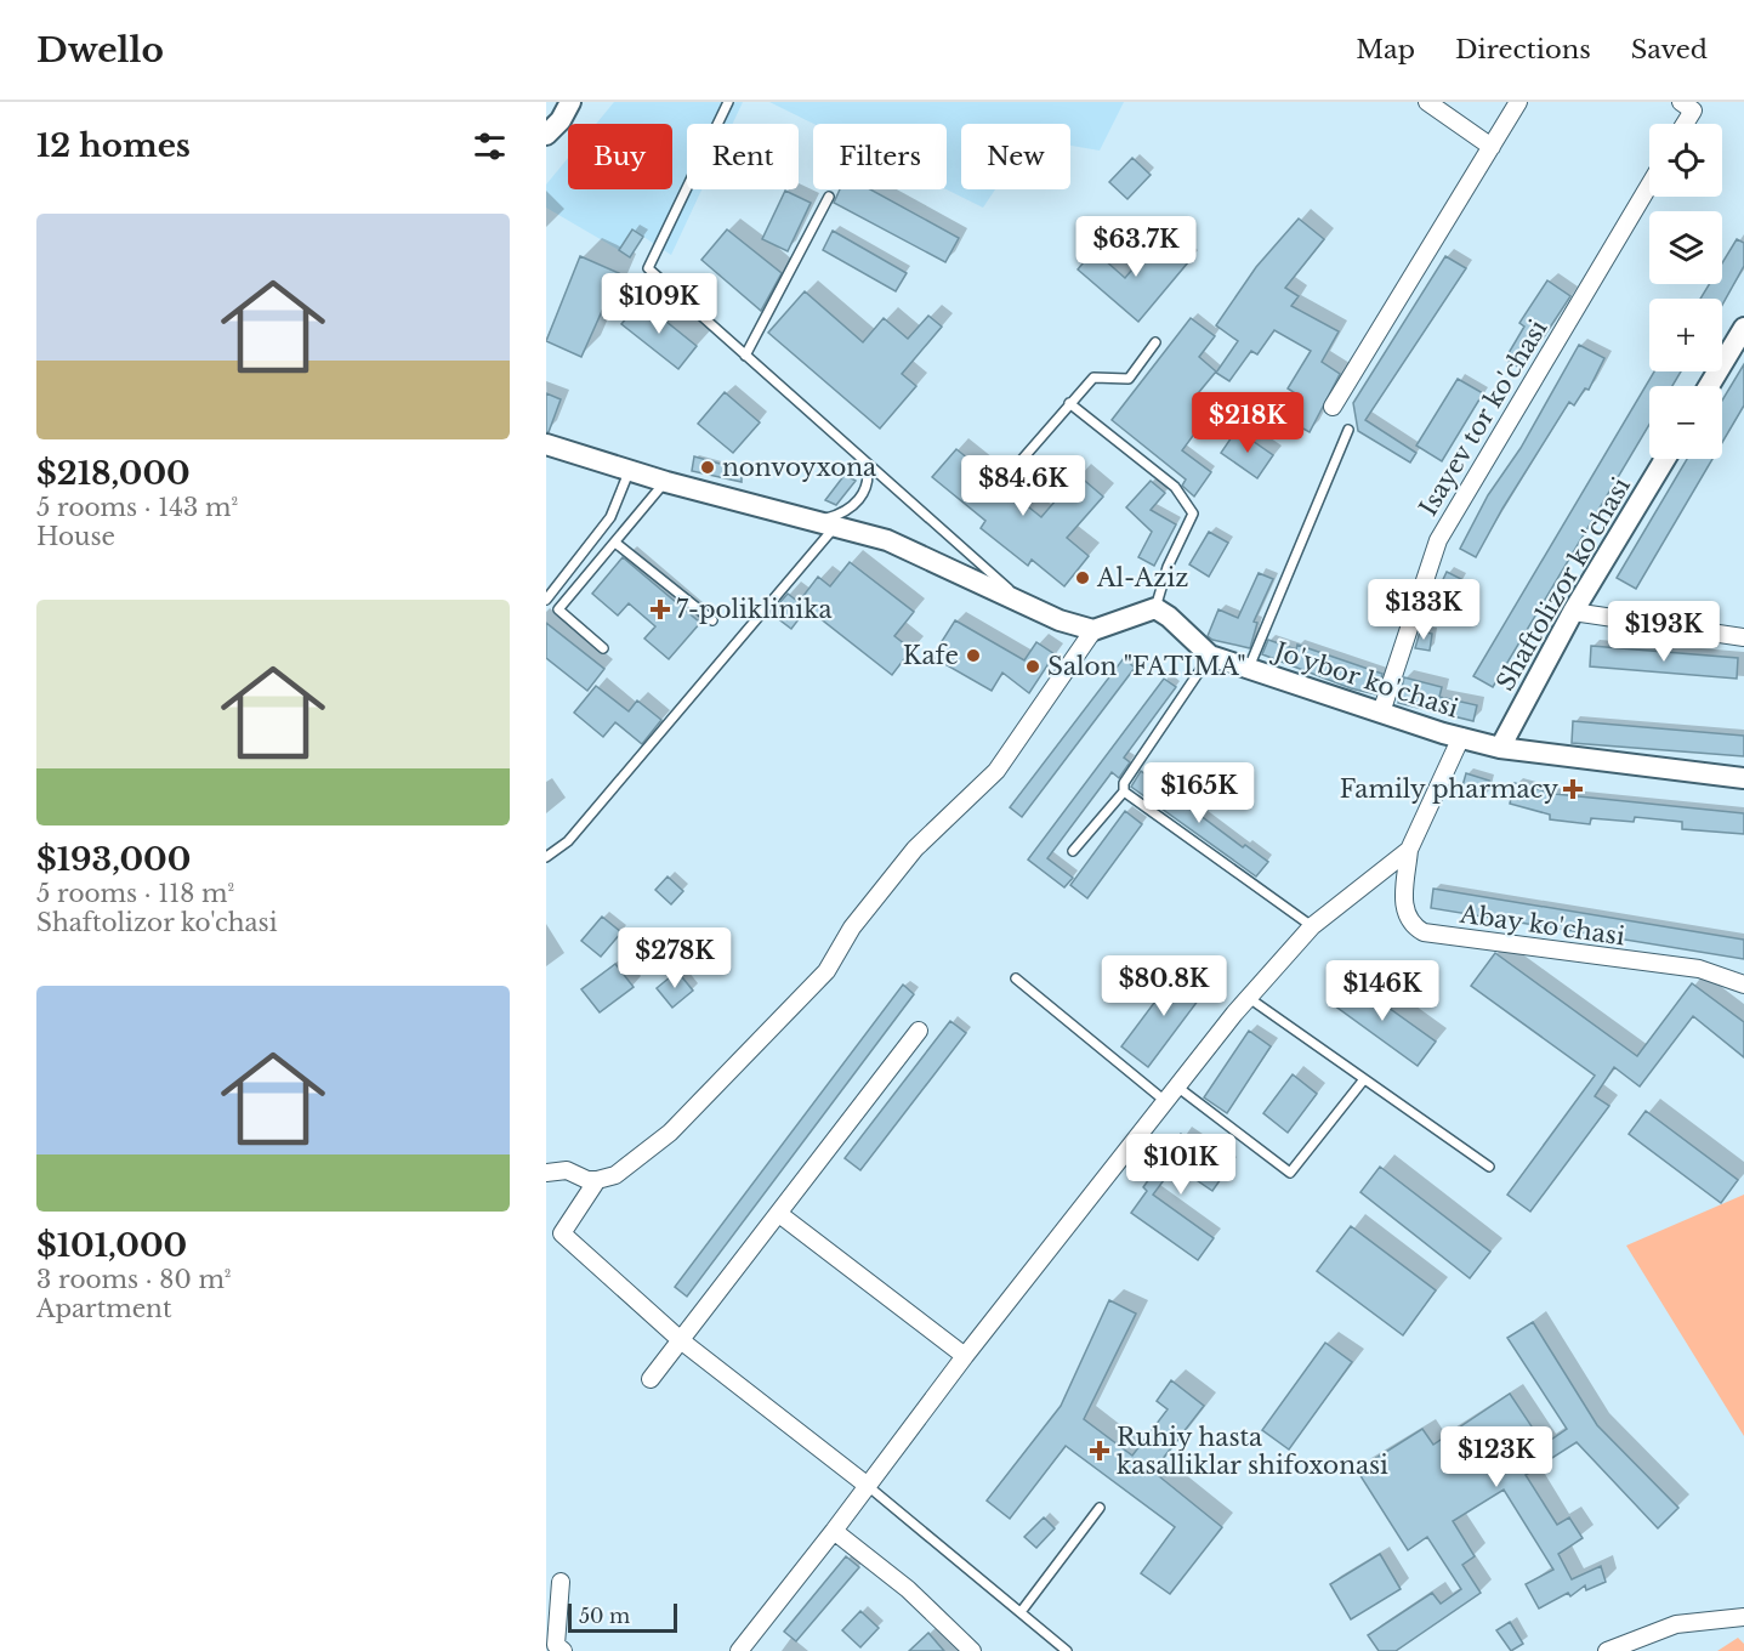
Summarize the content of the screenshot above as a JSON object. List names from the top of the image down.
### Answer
{
  "streets": {
    "street": [
      "Isayev tor ko'chasi",
      "Shaftolizor ko'chasi",
      "Jo'ybor ko'chasi",
      "Abay ko'chasi"
    ]
  },
  "crossings": [
    ["Isayev tor ko'chasi", "Jo'ybor ko'chasi"],
    ["Shaftolizor ko'chasi", "Jo'ybor ko'chasi"]
  ],
  "places": {
    "other": [
      "nonvoyxona",
      "Al-Aziz",
      "Kafe",
      "Salon \"FATIMA\""
    ],
    "health": ["7-poliklinika", "Family pharmacy", "Ruhiy hasta kasalliklar shifoxonasi"]
  },
  "scale_bar": "50 m",
  "page": {
    "header": "Dwello",
    "nav": ["Map", "Directions", "Saved"],
    "heading": "12 homes",
    "map_buttons": ["+", "−"],
    "chip": [
      "Buy",
      "Rent",
      "Filters",
      "New"
    ],
    "list": [
      {
        "name": "$218,000",
        "note": "5 rooms · 143 m² · House"
      },
      {
        "name": "$193,000",
        "note": "5 rooms · 118 m² · Shaftolizor ko'chasi"
      },
      {
        "name": "$101,000",
        "note": "3 rooms · 80 m² · Apartment"
      }
    ],
    "price": [
      "$63.7K",
      "$109K",
      "$218K",
      "$84.6K",
      "$133K",
      "$193K",
      "$165K",
      "$278K",
      "$80.8K",
      "$146K",
      "$101K",
      "$123K"
    ],
    "scale": "50 m"
  }
}
